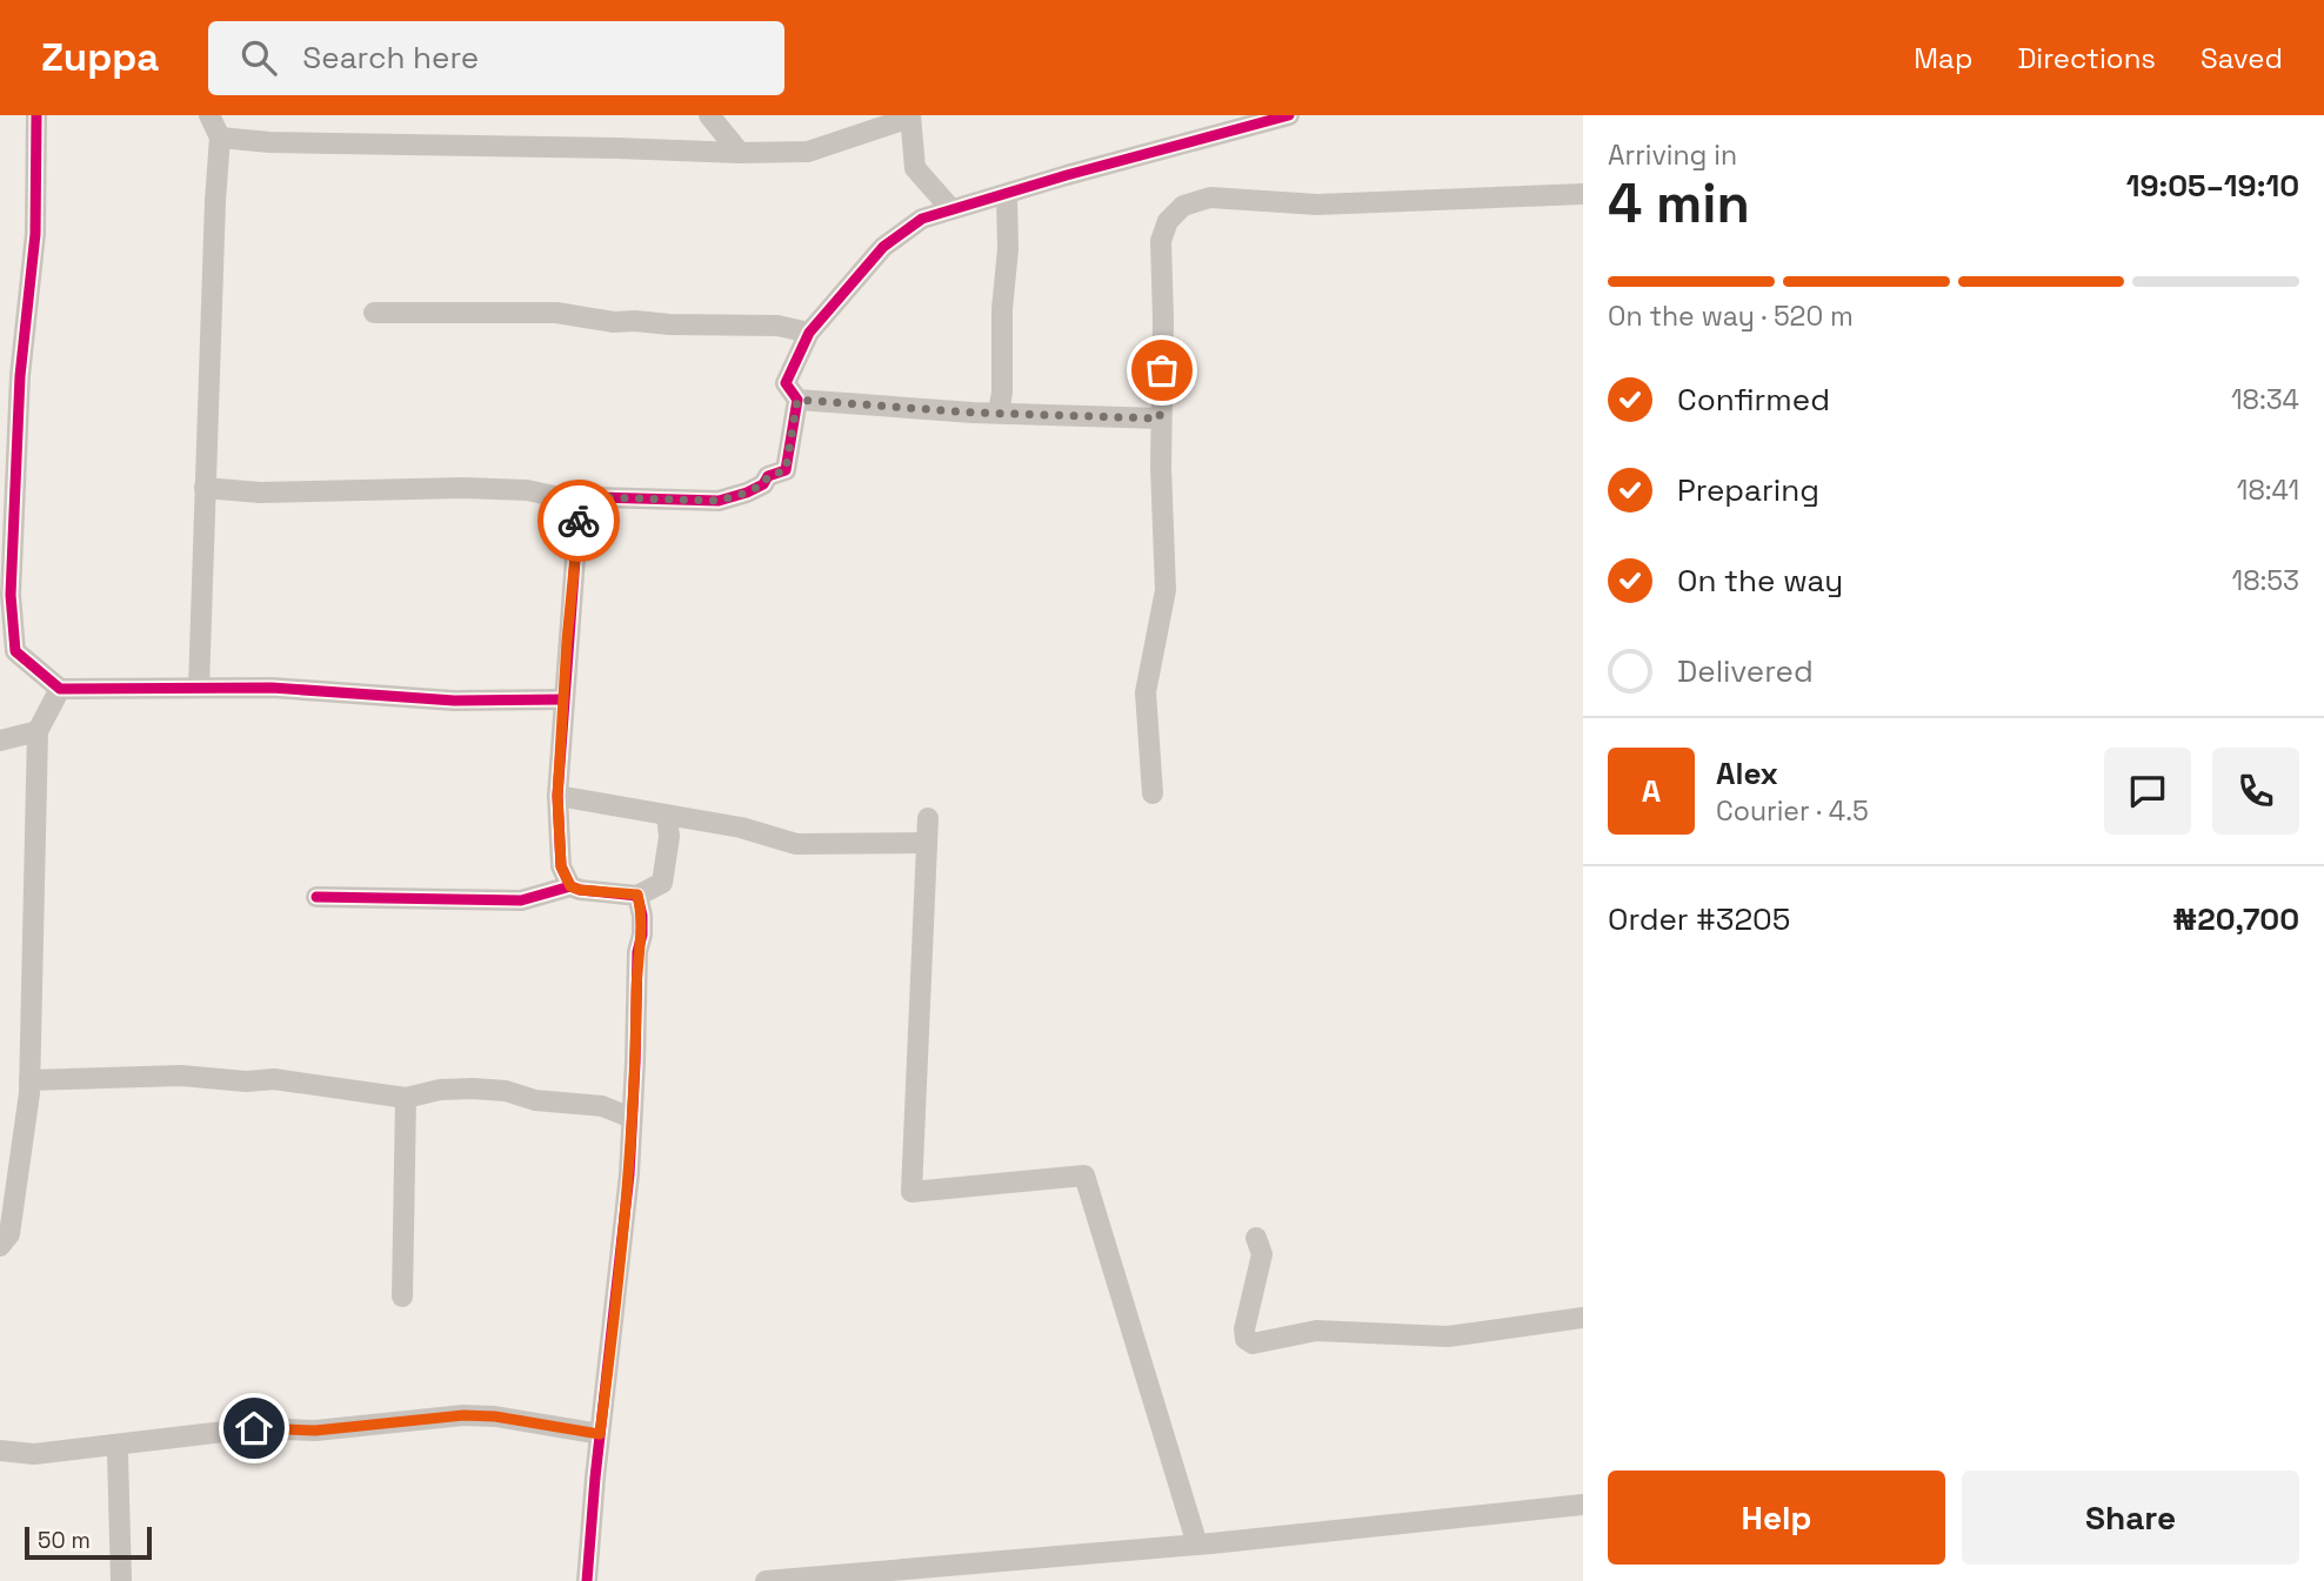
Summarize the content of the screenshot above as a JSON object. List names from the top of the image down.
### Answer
{
  "scale_bar": "50 m",
  "page": {
    "header": "Zuppa",
    "search": "Search here",
    "nav": ["Map", "Directions", "Saved"],
    "heading": ["4 min", "Arriving in", "19:05–19:10"],
    "panel": [
      "Alex",
      "Courier · 4.5",
      "Order #3205",
      "₦20,700"
    ],
    "bar": "On the way · 520 m",
    "list": [
      ["Confirmed", "18:34"],
      ["Preparing", "18:41"],
      ["On the way", "18:53"],
      "Delivered"
    ],
    "round": "A",
    "buttons": ["Help", "Share"],
    "scale": "50 m"
  }
}
